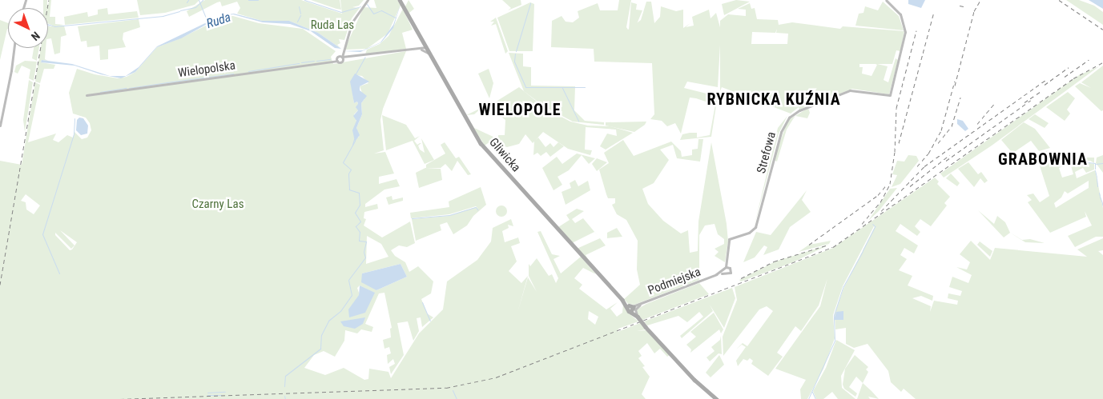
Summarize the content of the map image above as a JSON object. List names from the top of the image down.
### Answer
{
  "streets": {
    "main road": [
      "Wielopolska",
      "Strefowa",
      "Gliwicka",
      "Podmiejska"
    ]
  },
  "crossings": [
    ["Strefowa", "Podmiejska"],
    ["Gliwicka", "Podmiejska"]
  ],
  "districts": ["RYBNICKA KUŹNIA", "WIELOPOLE", "GRABOWNIA"],
  "water": ["Ruda"],
  "parks": ["Ruda Las", "Czarny Las"],
  "north": "bottom right"
}
